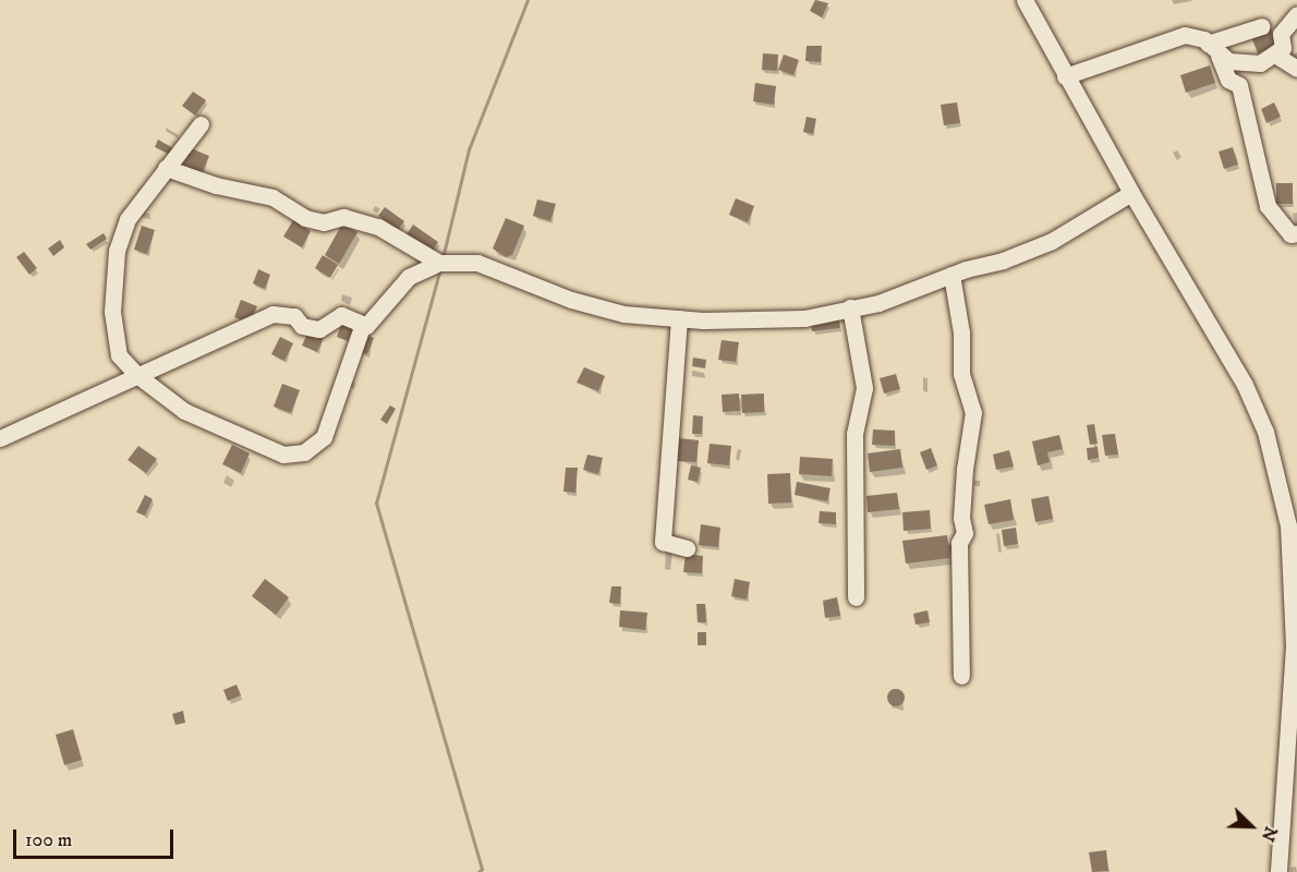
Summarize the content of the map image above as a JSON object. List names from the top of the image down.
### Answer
{
  "scale_bar": "100 m",
  "north": "bottom right"
}
